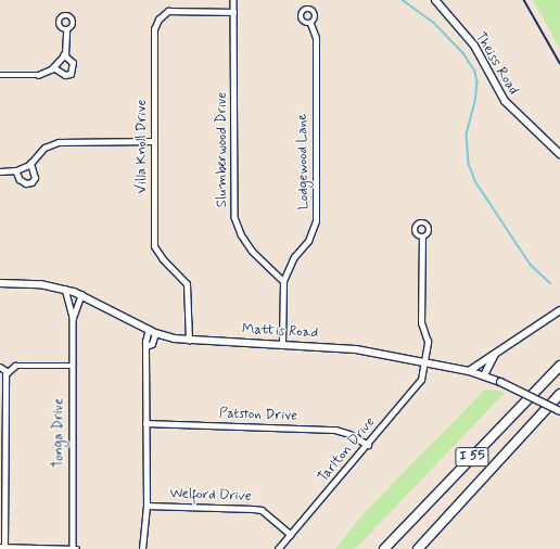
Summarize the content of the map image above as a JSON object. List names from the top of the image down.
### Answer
{
  "streets": {
    "highway": ["I 55"],
    "main road": ["Theiss Road", "Mattis Road"],
    "street": [
      "Villa Knoll Drive",
      "Slumberwood Drive",
      "Lodgewood Lane",
      "Patston Drive",
      "Tonga Drive",
      "Tarlton Drive",
      "Welford Drive"
    ]
  },
  "crossings": [
    ["Villa Knoll Drive", "Slumberwood Drive"],
    ["Villa Knoll Drive", "Mattis Road"],
    ["Slumberwood Drive", "Lodgewood Lane"],
    ["Lodgewood Lane", "Mattis Road"],
    ["Mattis Road", "Tonga Drive"],
    ["Mattis Road", "Tarlton Drive"],
    ["Patston Drive", "Tarlton Drive"],
    ["Tarlton Drive", "Welford Drive"]
  ]
}
